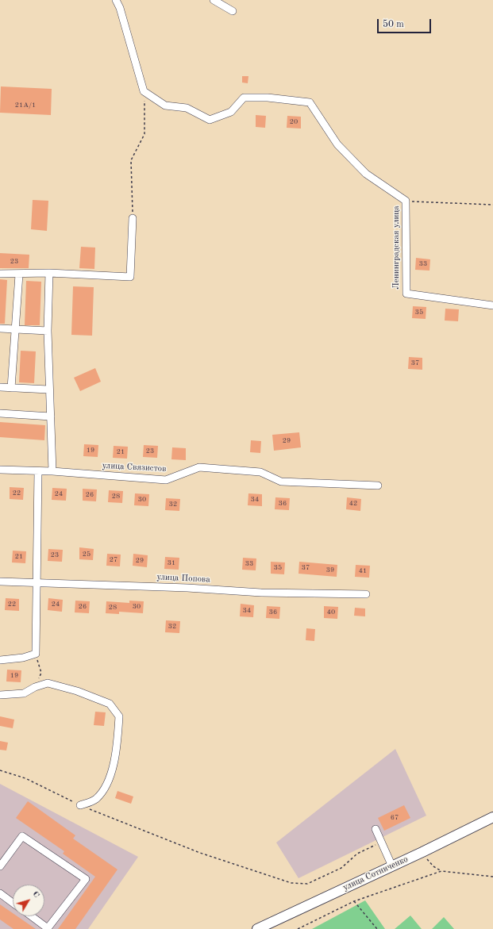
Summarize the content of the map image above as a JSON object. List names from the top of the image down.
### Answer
{
  "streets": {
    "main road": ["улица Сотниченко"],
    "street": ["Ленинградская улица", "улица Связистов", "улица Попова"]
  },
  "house_numbers": [
    "21А/1",
    "20",
    "23",
    "33",
    "35",
    "37",
    "29",
    "19",
    "23",
    "21",
    "22",
    "24",
    "26",
    "28",
    "30",
    "34",
    "36",
    "42",
    "32",
    "25",
    "23",
    "21",
    "27",
    "29",
    "31",
    "33",
    "35",
    "37",
    "39",
    "41",
    "22",
    "24",
    "26",
    "30",
    "28",
    "34",
    "36",
    "40",
    "32",
    "19",
    "67"
  ],
  "scale_bar": "50 m",
  "north": "top right"
}
